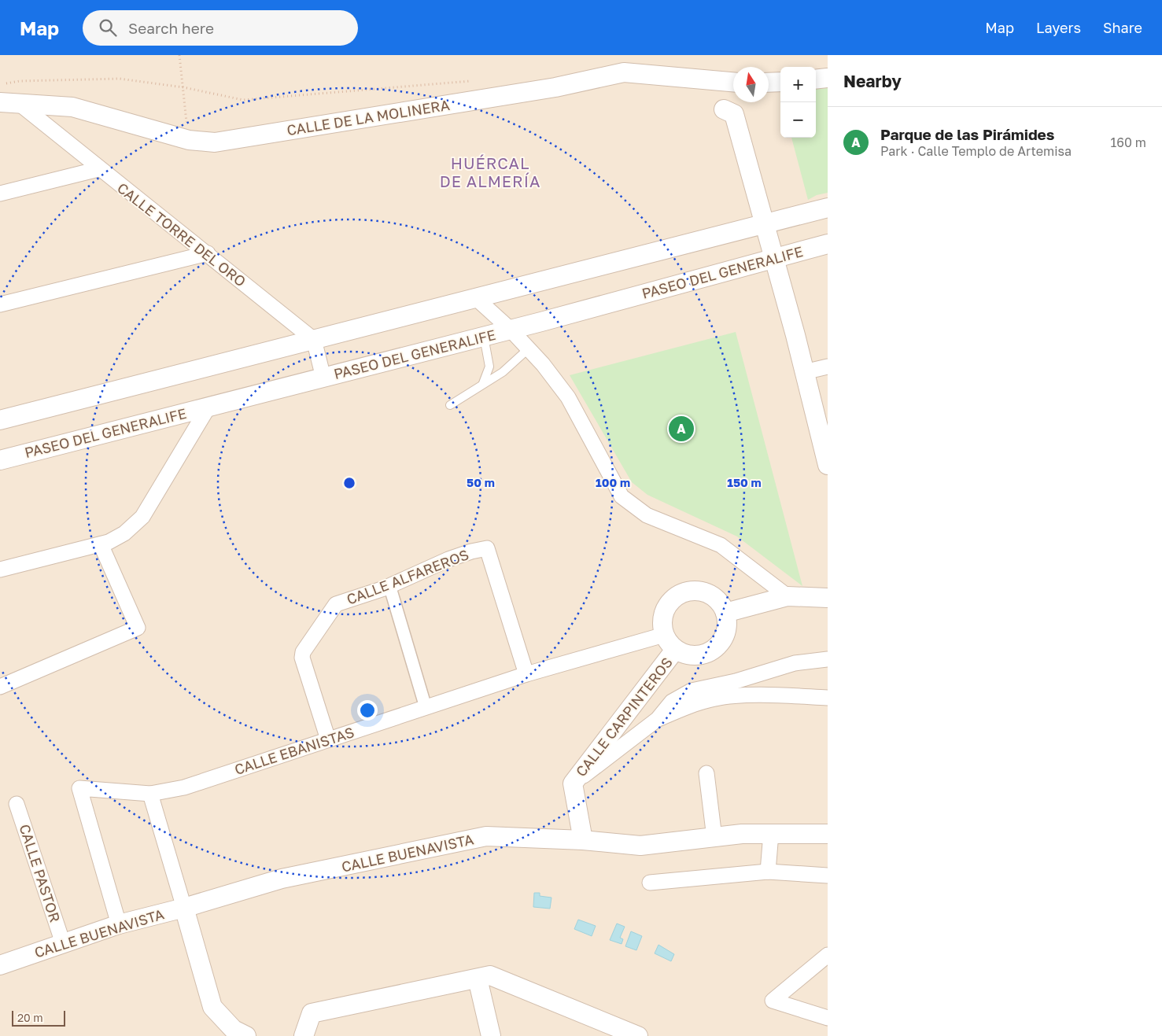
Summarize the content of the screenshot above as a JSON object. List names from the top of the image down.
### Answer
{
  "streets": {
    "street": [
      "CALLE DE LA MOLINERA",
      "CALLE TORRE DEL ORO",
      "PASEO DEL GENERALIFE",
      "CALLE ALFAREROS",
      "CALLE CARPINTEROS",
      "CALLE EBANISTAS",
      "CALLE BUENAVISTA",
      "CALLE PASTOR"
    ]
  },
  "crossings": [
    ["CALLE DE LA MOLINERA", "CALLE TORRE DEL ORO"],
    ["CALLE ALFAREROS", "CALLE EBANISTAS"],
    ["CALLE CARPINTEROS", "CALLE EBANISTAS"],
    ["CALLE EBANISTAS", "CALLE BUENAVISTA"],
    ["CALLE BUENAVISTA", "CALLE PASTOR"]
  ],
  "districts": ["HUÉRCAL DE ALMERÍA"],
  "scale_bar": "20 m",
  "north": "top",
  "page": {
    "header": "Map",
    "search": "Search here",
    "nav": ["Map", "Layers", "Share"],
    "heading": "Nearby",
    "map_buttons": ["+", "−"],
    "list": [
      {
        "mark": "A",
        "name": "Parque de las Pirámides",
        "note": "Park · Calle Templo de Artemisa",
        "value": "160 m"
      }
    ],
    "pins": "A",
    "scale": "20 m"
  },
  "rings": ["50 m", "100 m", "150 m"]
}
